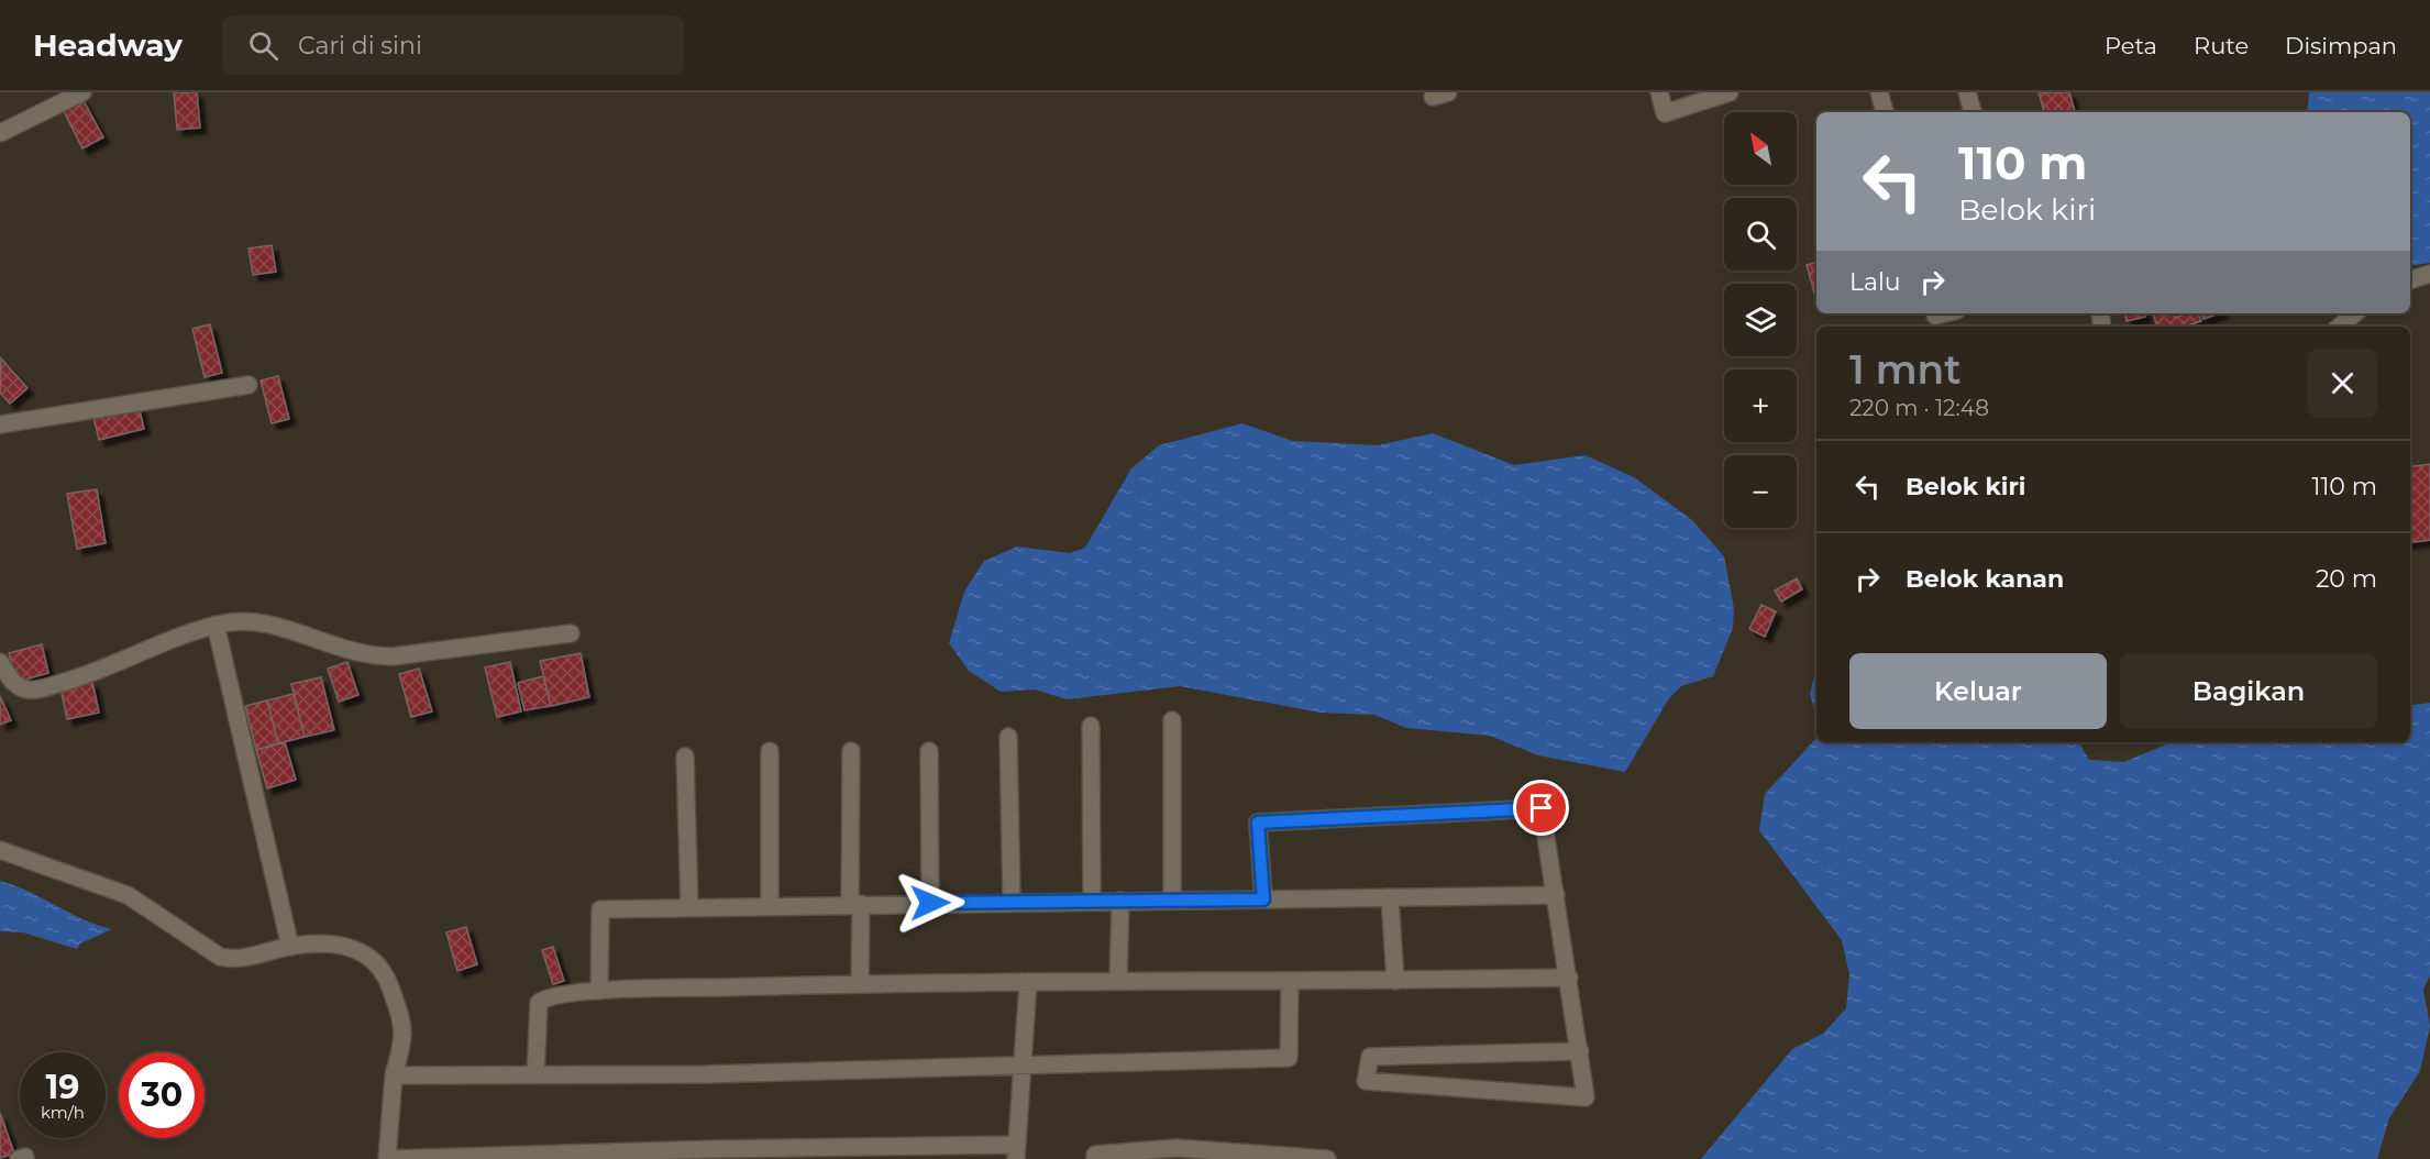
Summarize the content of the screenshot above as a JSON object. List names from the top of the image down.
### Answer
{
  "north": "top left",
  "page": {
    "header": "Headway",
    "search": "Cari di sini",
    "nav": ["Peta", "Rute", "Disimpan"],
    "map_buttons": ["+", "−"],
    "turn": ["110 m", "Belok kiri"],
    "then": "Lalu",
    "heading": ["1 mnt", "220 m · 12:48"],
    "list": [
      {
        "name": "Belok kiri",
        "value": "110 m"
      },
      {
        "name": "Belok kanan",
        "value": "20 m"
      }
    ],
    "buttons": ["Keluar", "Bagikan"],
    "speed": "19 km/h",
    "limit": "30"
  }
}
